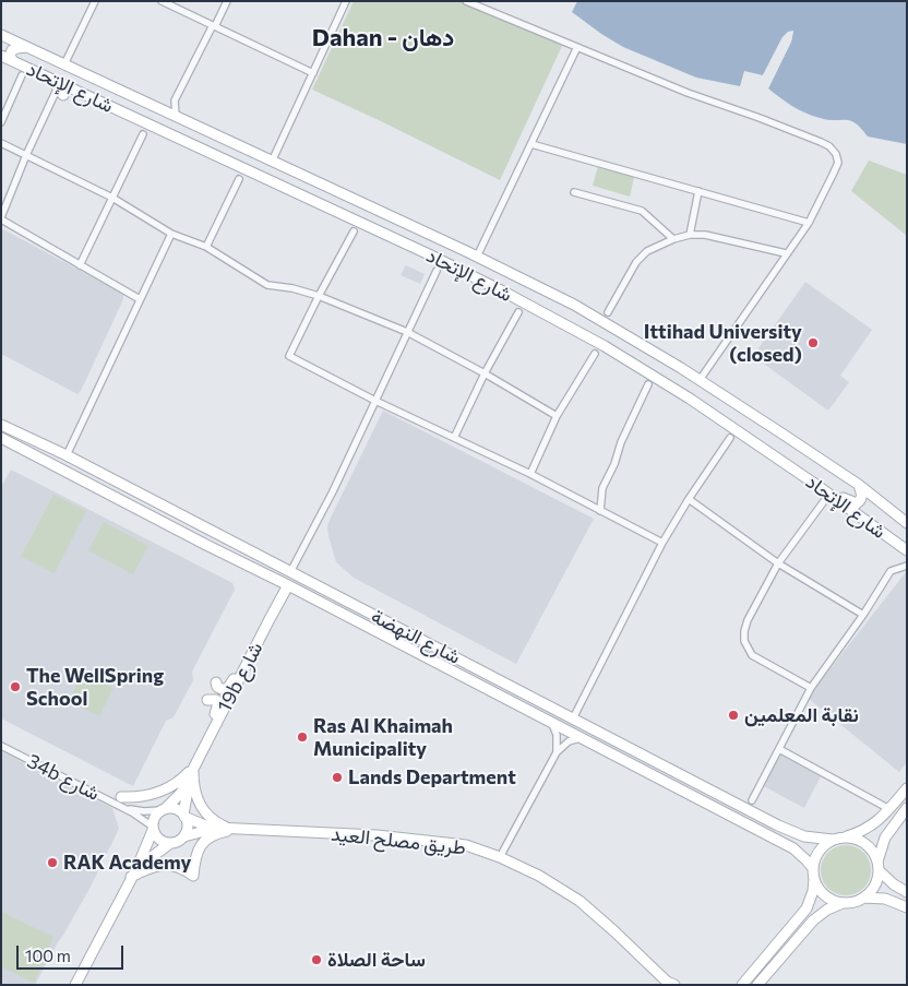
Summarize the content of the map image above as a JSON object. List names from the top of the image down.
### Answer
{
  "streets": {
    "main road": [
      "شارع الإتحاد",
      "شارع النهضة",
      "19b شارع",
      "طريق مصلح العيد"
    ],
    "street": ["34b شارع"]
  },
  "crossings": [
    ["شارع النهضة", "19b شارع"],
    ["19b شارع", "34b شارع"],
    ["19b شارع", "طريق مصلح العيد"],
    ["34b شارع", "طريق مصلح العيد"]
  ],
  "districts": ["Dahan - دهان"],
  "places": [
    "Ittihad University (closed)",
    "The WellSpring School",
    "نقابة المعلمين",
    "Ras Al Khaimah Municipality",
    "Lands Department",
    "RAK Academy",
    "ساحة الصلاة"
  ],
  "scale_bar": "100 m"
}
